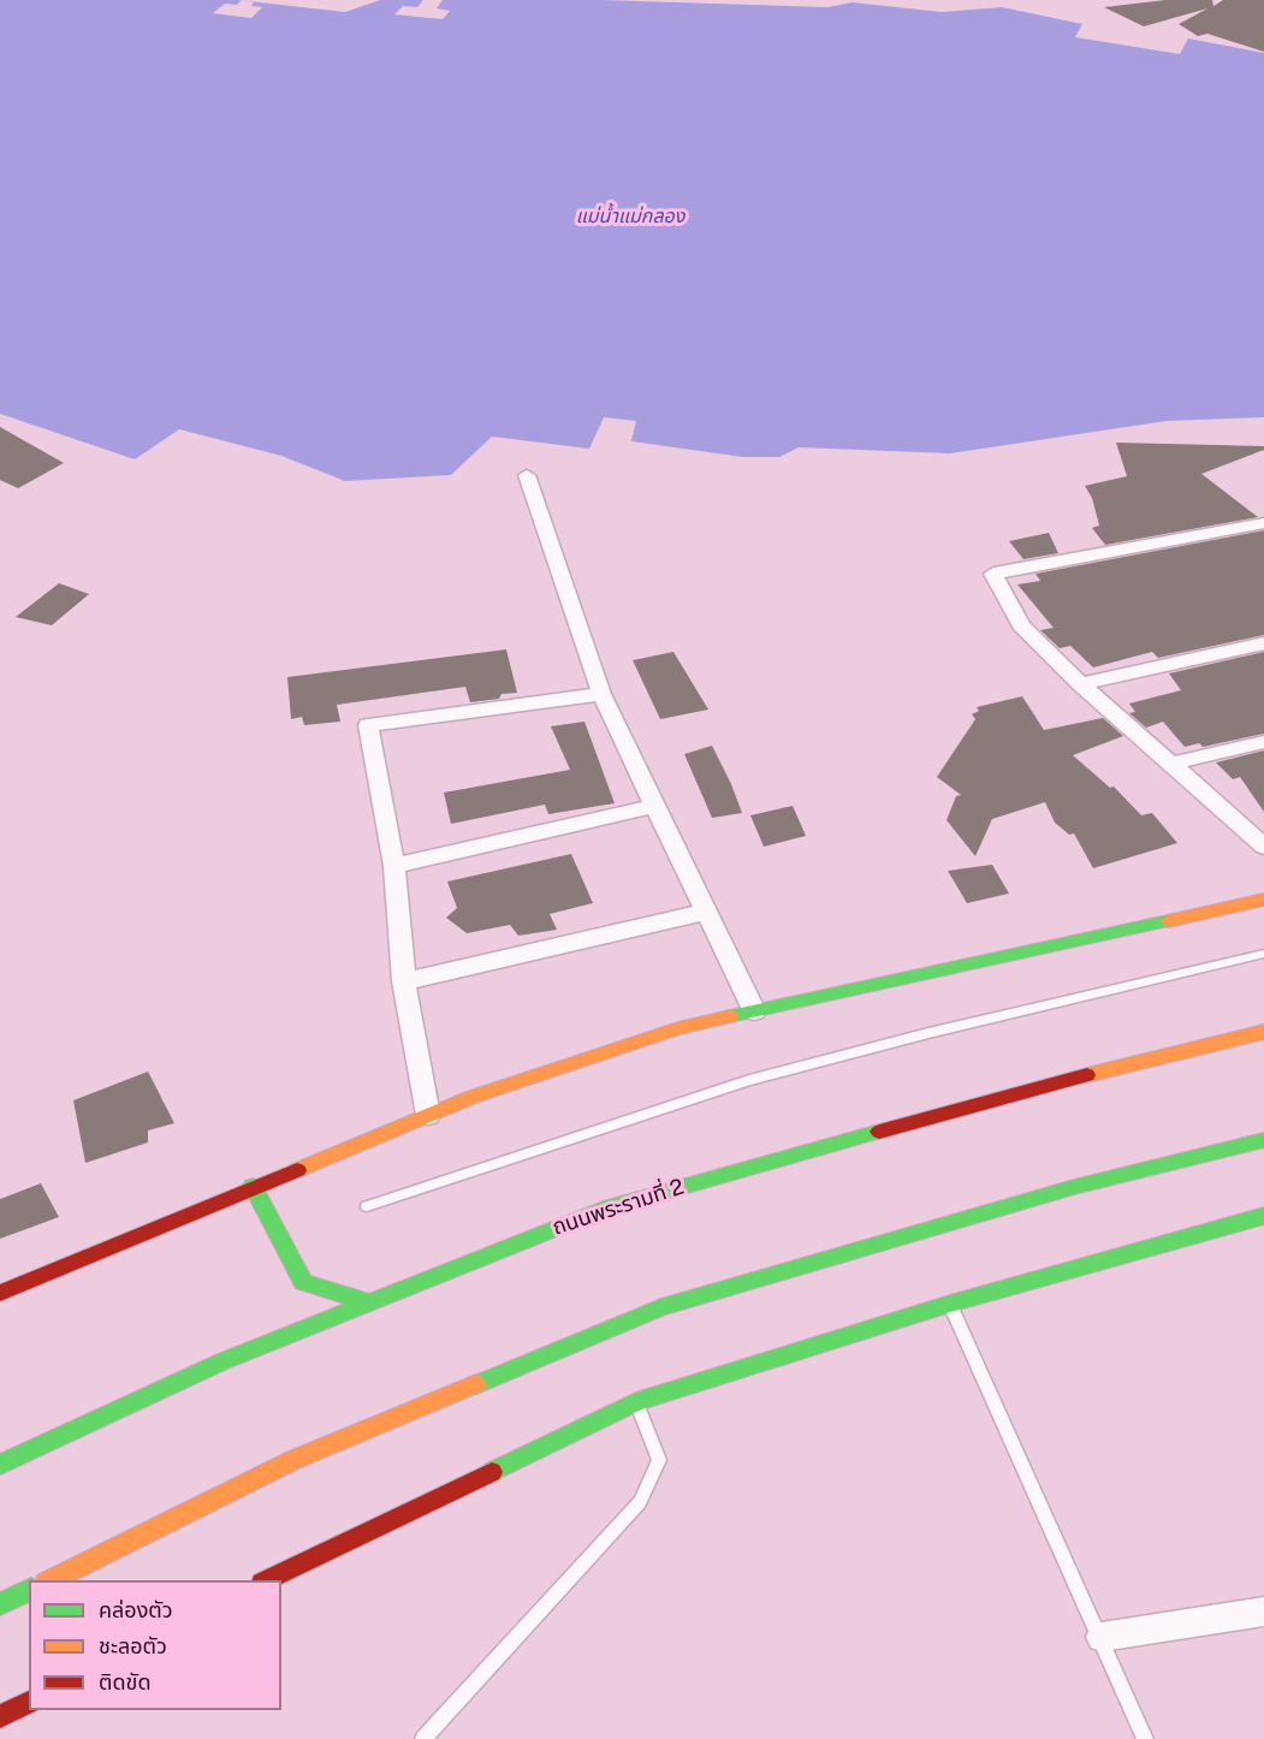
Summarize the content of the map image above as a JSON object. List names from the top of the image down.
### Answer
{
  "streets": {
    "main road": ["ถนนพระรามที่ 2"]
  },
  "water": ["แม่น้ำแม่กลอง"],
  "legend": ["คล่องตัว", "ชะลอตัว", "ติดขัด"]
}
